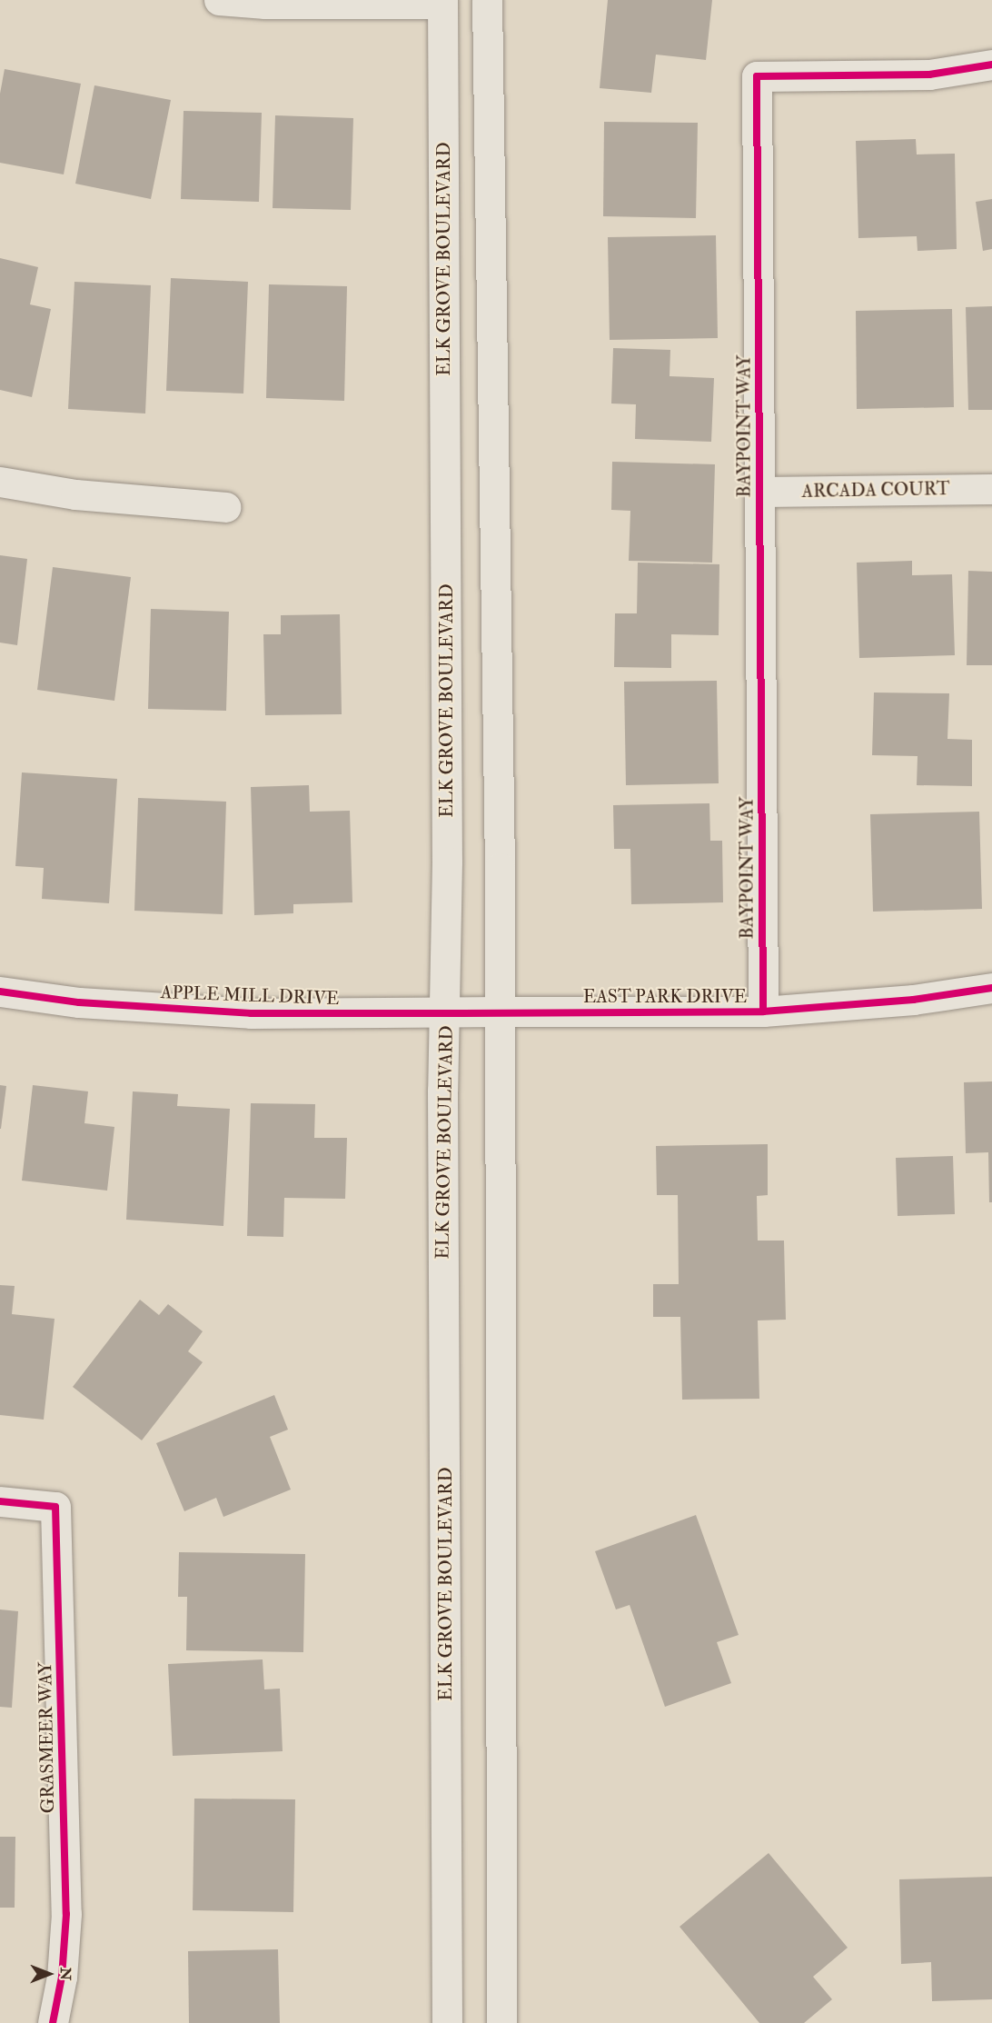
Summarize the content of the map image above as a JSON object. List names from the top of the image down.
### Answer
{
  "streets": {
    "main road": [
      "ELK GROVE BOULEVARD",
      "BAYPOINT WAY",
      "ARCADA COURT",
      "APPLE MILL DRIVE",
      "EAST PARK DRIVE",
      "GRASMEER WAY"
    ]
  },
  "crossings": [
    ["ELK GROVE BOULEVARD", "APPLE MILL DRIVE"],
    ["BAYPOINT WAY", "ARCADA COURT"],
    ["BAYPOINT WAY", "EAST PARK DRIVE"],
    ["APPLE MILL DRIVE", "EAST PARK DRIVE"]
  ],
  "north": "right"
}
